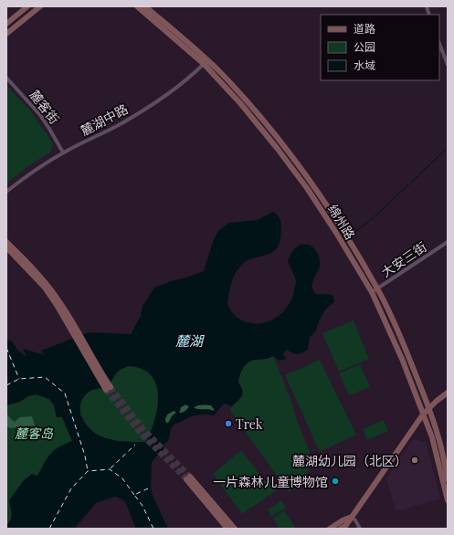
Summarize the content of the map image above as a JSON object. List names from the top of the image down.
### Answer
{
  "streets": {
    "main road": ["绵州路"],
    "street": ["麓客街", "麓湖中路", "大安三街"]
  },
  "crossings": [
    ["麓客街", "麓湖中路"],
    ["麓湖中路", "绵州路"],
    ["绵州路", "大安三街"]
  ],
  "water": ["麓湖"],
  "parks": ["麓客岛"],
  "places": ["Trek", "麓湖幼儿园（北区）", "一片森林儿童博物馆"],
  "legend": ["道路", "公园", "水域"]
}
